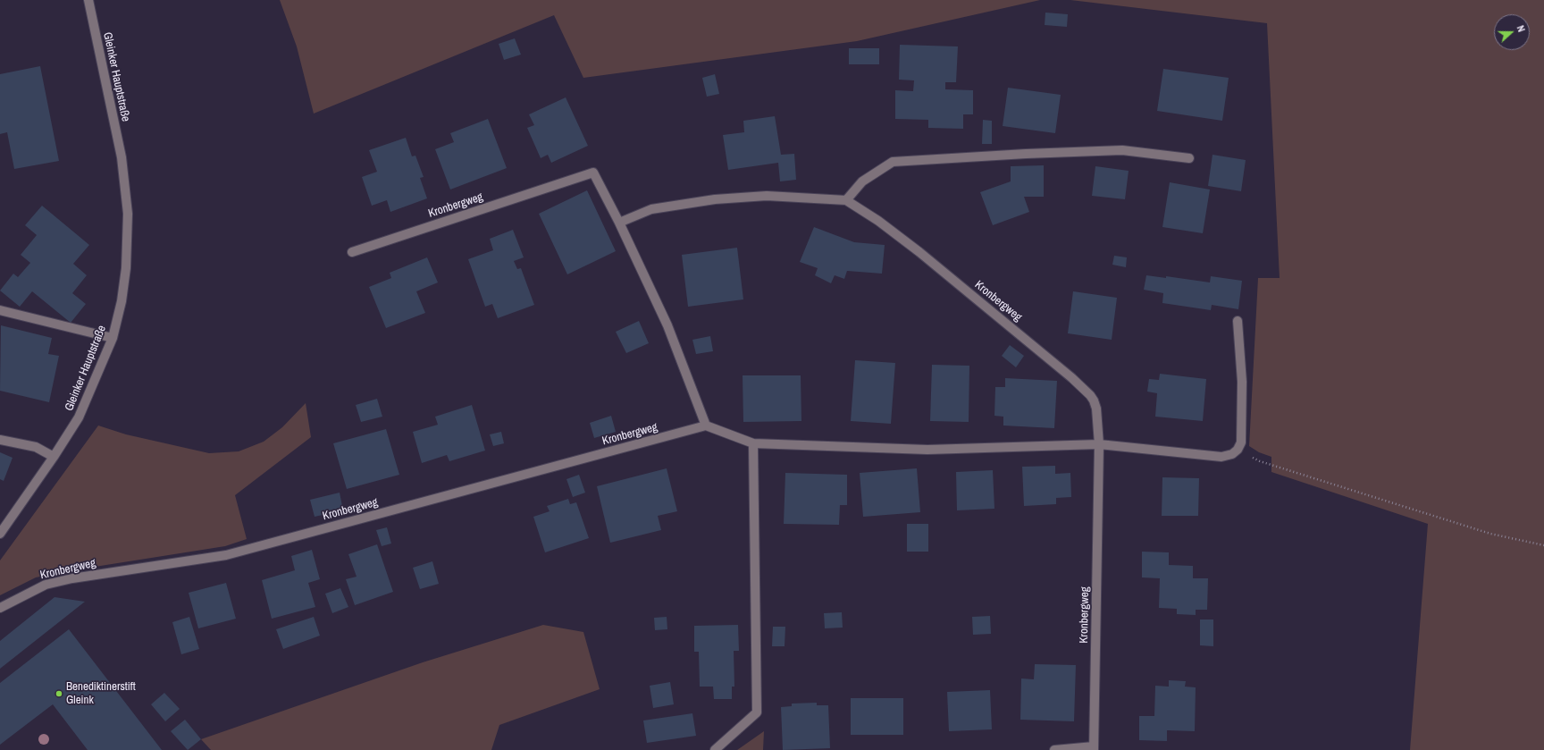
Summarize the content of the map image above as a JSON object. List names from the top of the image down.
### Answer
{
  "streets": {
    "street": ["Gleinker Hauptstraße", "Kronbergweg"]
  },
  "places": ["Benediktinerstift Gleink"],
  "north": "right"
}
